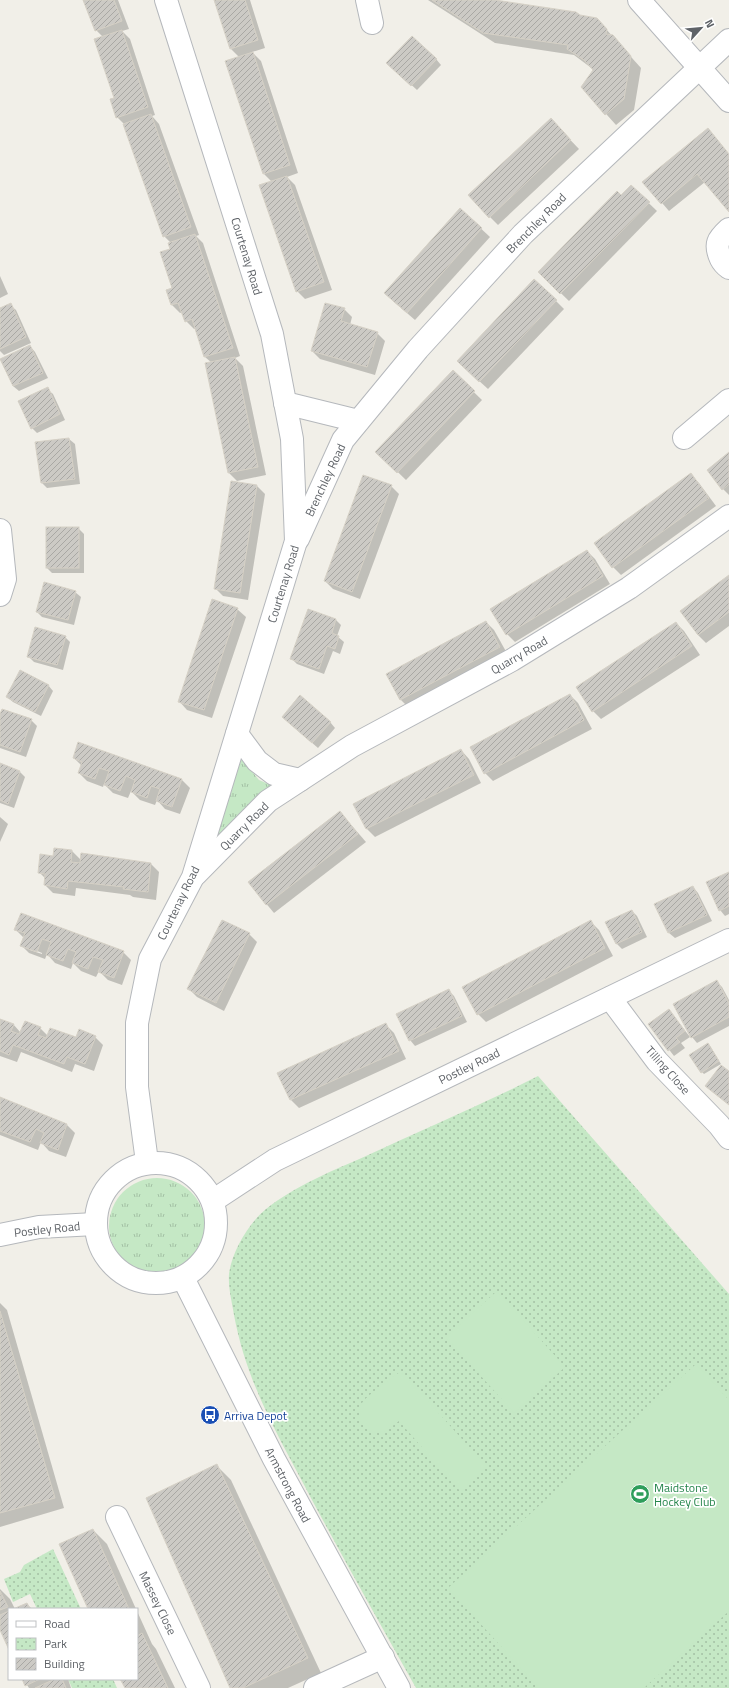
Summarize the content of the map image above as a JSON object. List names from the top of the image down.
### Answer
{
  "streets": {
    "street": [
      "Brenchley Road",
      "Courtenay Road",
      "Quarry Road",
      "Postley Road",
      "Tilling Close",
      "Armstrong Road",
      "Massey Close"
    ]
  },
  "crossings": [
    ["Brenchley Road", "Courtenay Road"],
    ["Courtenay Road", "Quarry Road"],
    ["Courtenay Road", "Postley Road"],
    ["Courtenay Road", "Armstrong Road"],
    ["Postley Road", "Tilling Close"],
    ["Postley Road", "Armstrong Road"]
  ],
  "places": {
    "bus stop": ["Arriva Depot"],
    "sports": ["Maidstone Hockey Club"]
  },
  "legend": ["Road", "Park", "Building"],
  "north": "top right"
}
